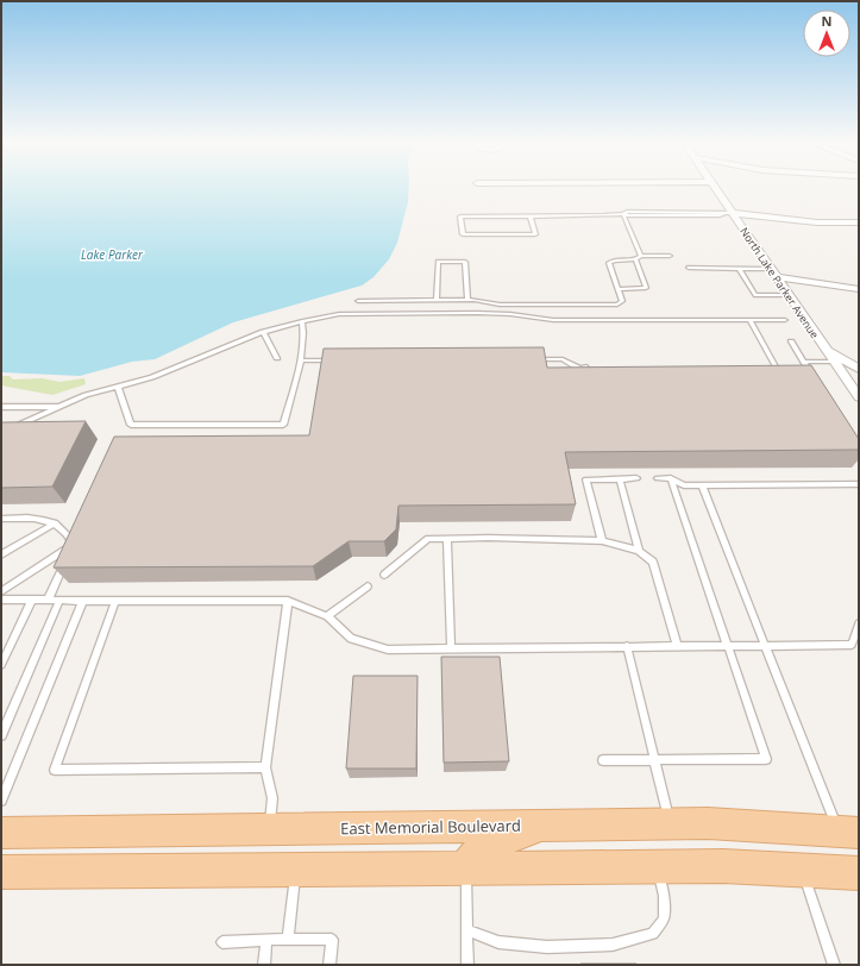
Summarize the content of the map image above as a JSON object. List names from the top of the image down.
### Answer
{
  "streets": {
    "main road": ["East Memorial Boulevard"],
    "street": ["North Lake Parker Avenue"]
  },
  "water": ["Lake Parker"],
  "north": "top"
}
